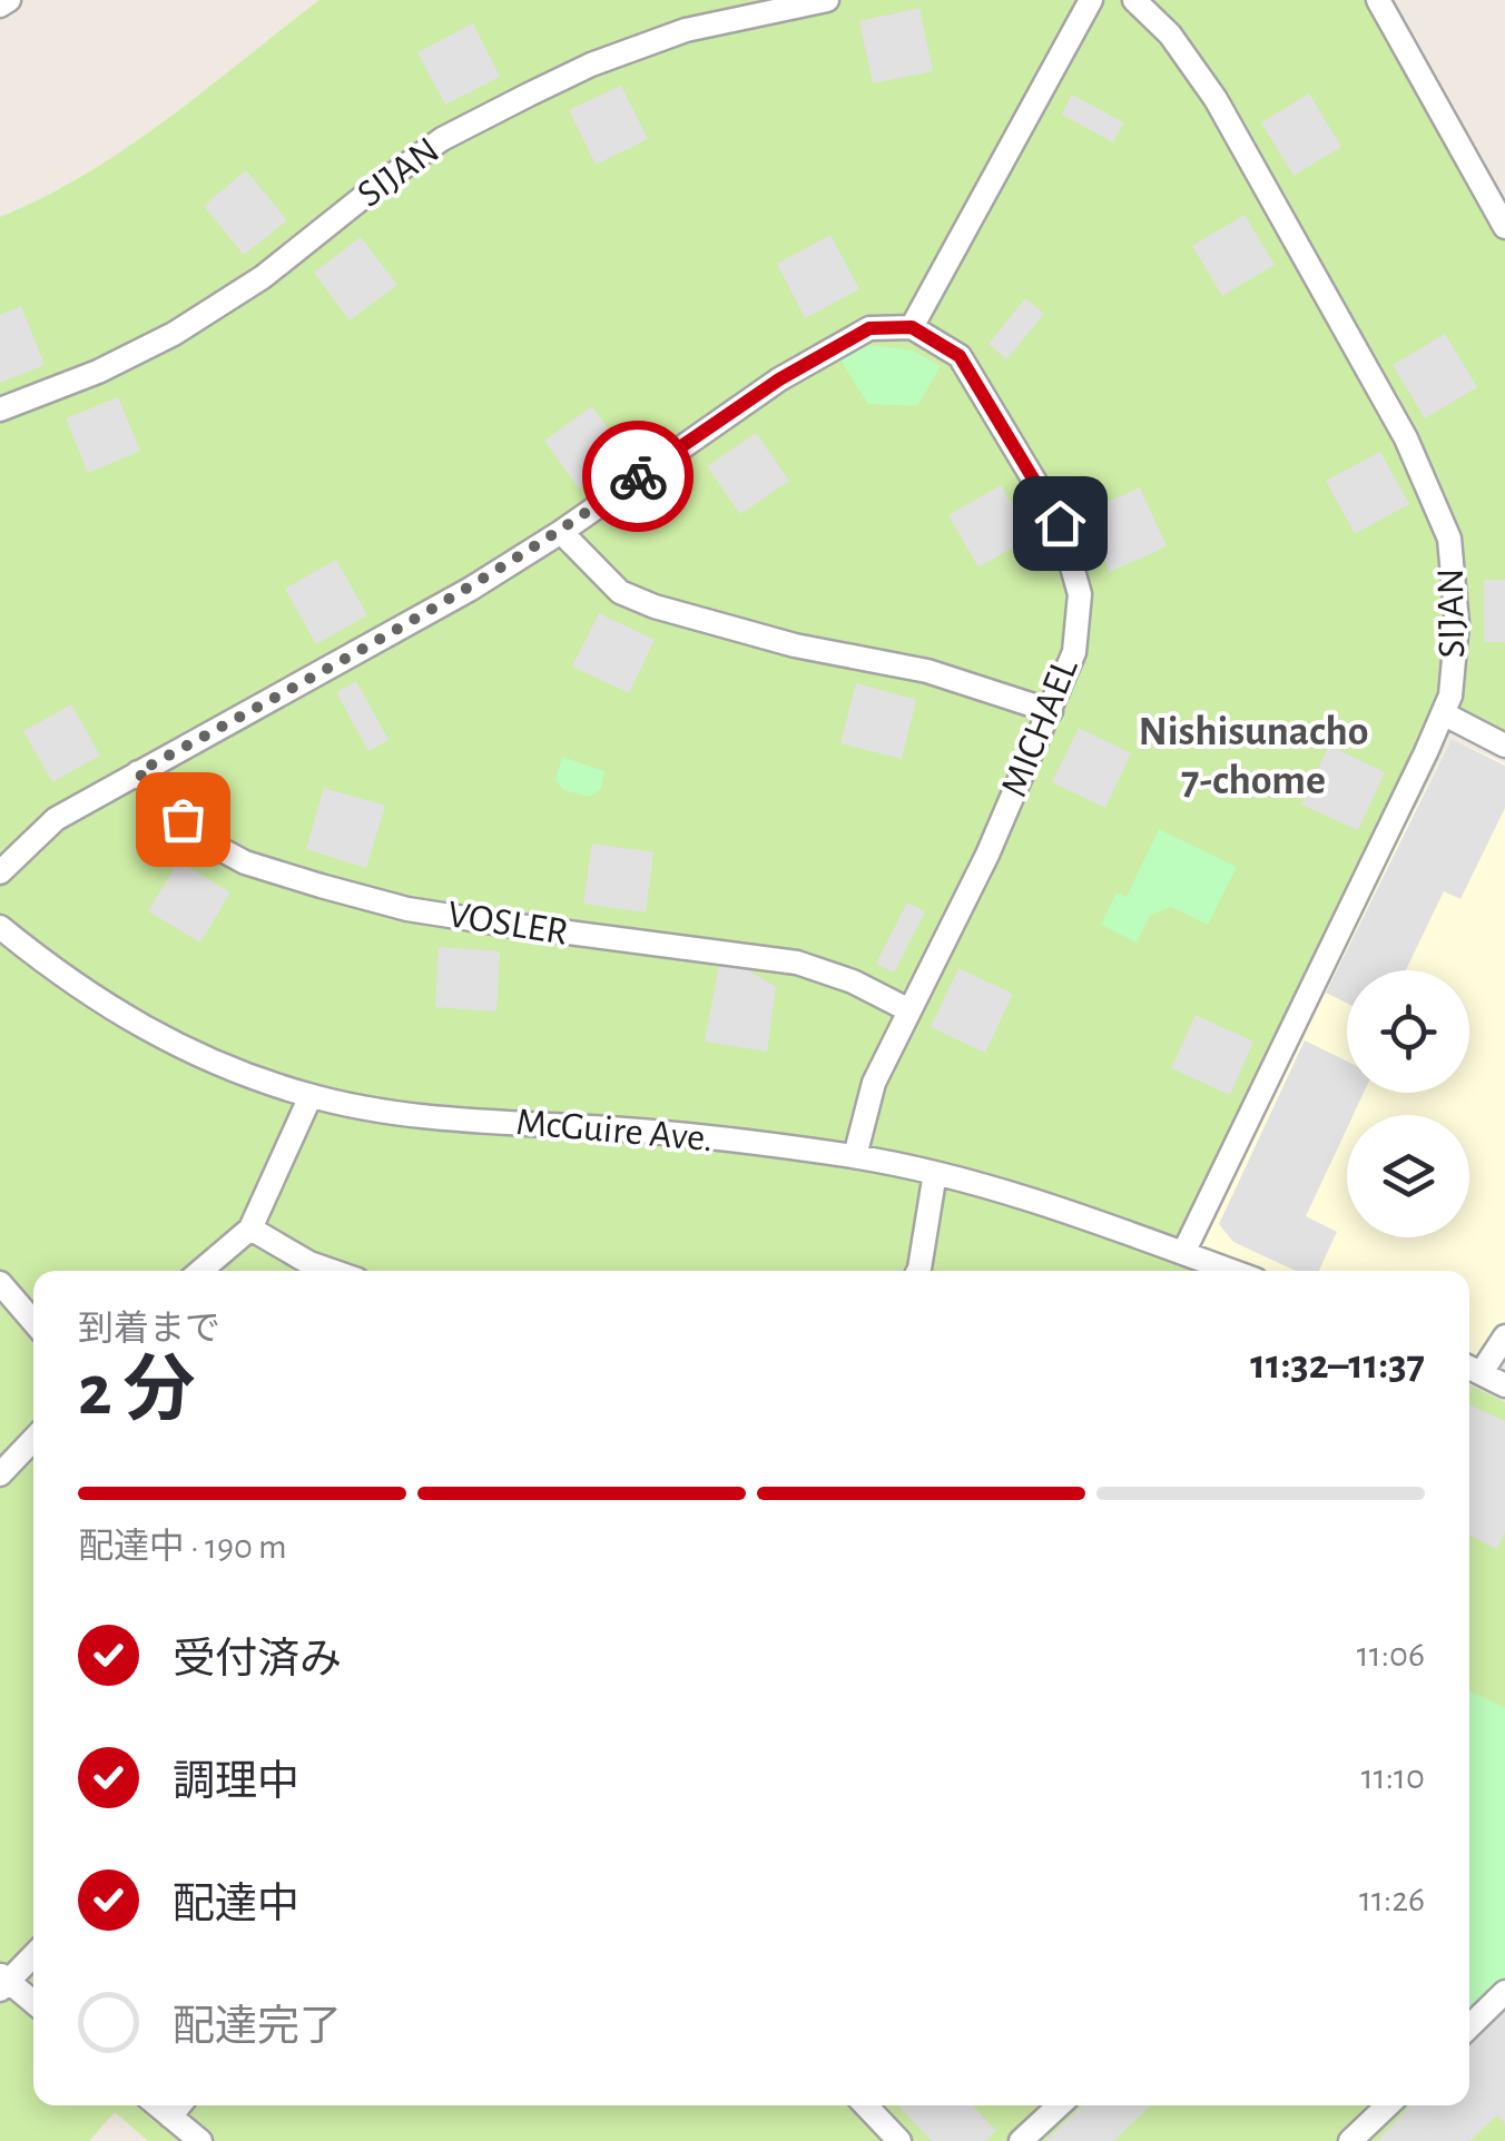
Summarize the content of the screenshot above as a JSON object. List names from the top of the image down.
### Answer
{
  "streets": {
    "street": [
      "SIJAN",
      "MICHAEL",
      "VOSLER",
      "McGuire Ave."
    ]
  },
  "crossings": [
    ["SIJAN", "McGuire Ave."],
    ["MICHAEL", "VOSLER"],
    ["MICHAEL", "McGuire Ave."]
  ],
  "districts": ["Nishisunacho 7-chome"],
  "page": {
    "heading": ["2 分", "到着まで", "11:32–11:37"],
    "bar": "配達中 · 190 m",
    "list": [
      ["受付済み", "11:06"],
      ["調理中", "11:10"],
      ["配達中", "11:26"],
      "配達完了"
    ]
  }
}
